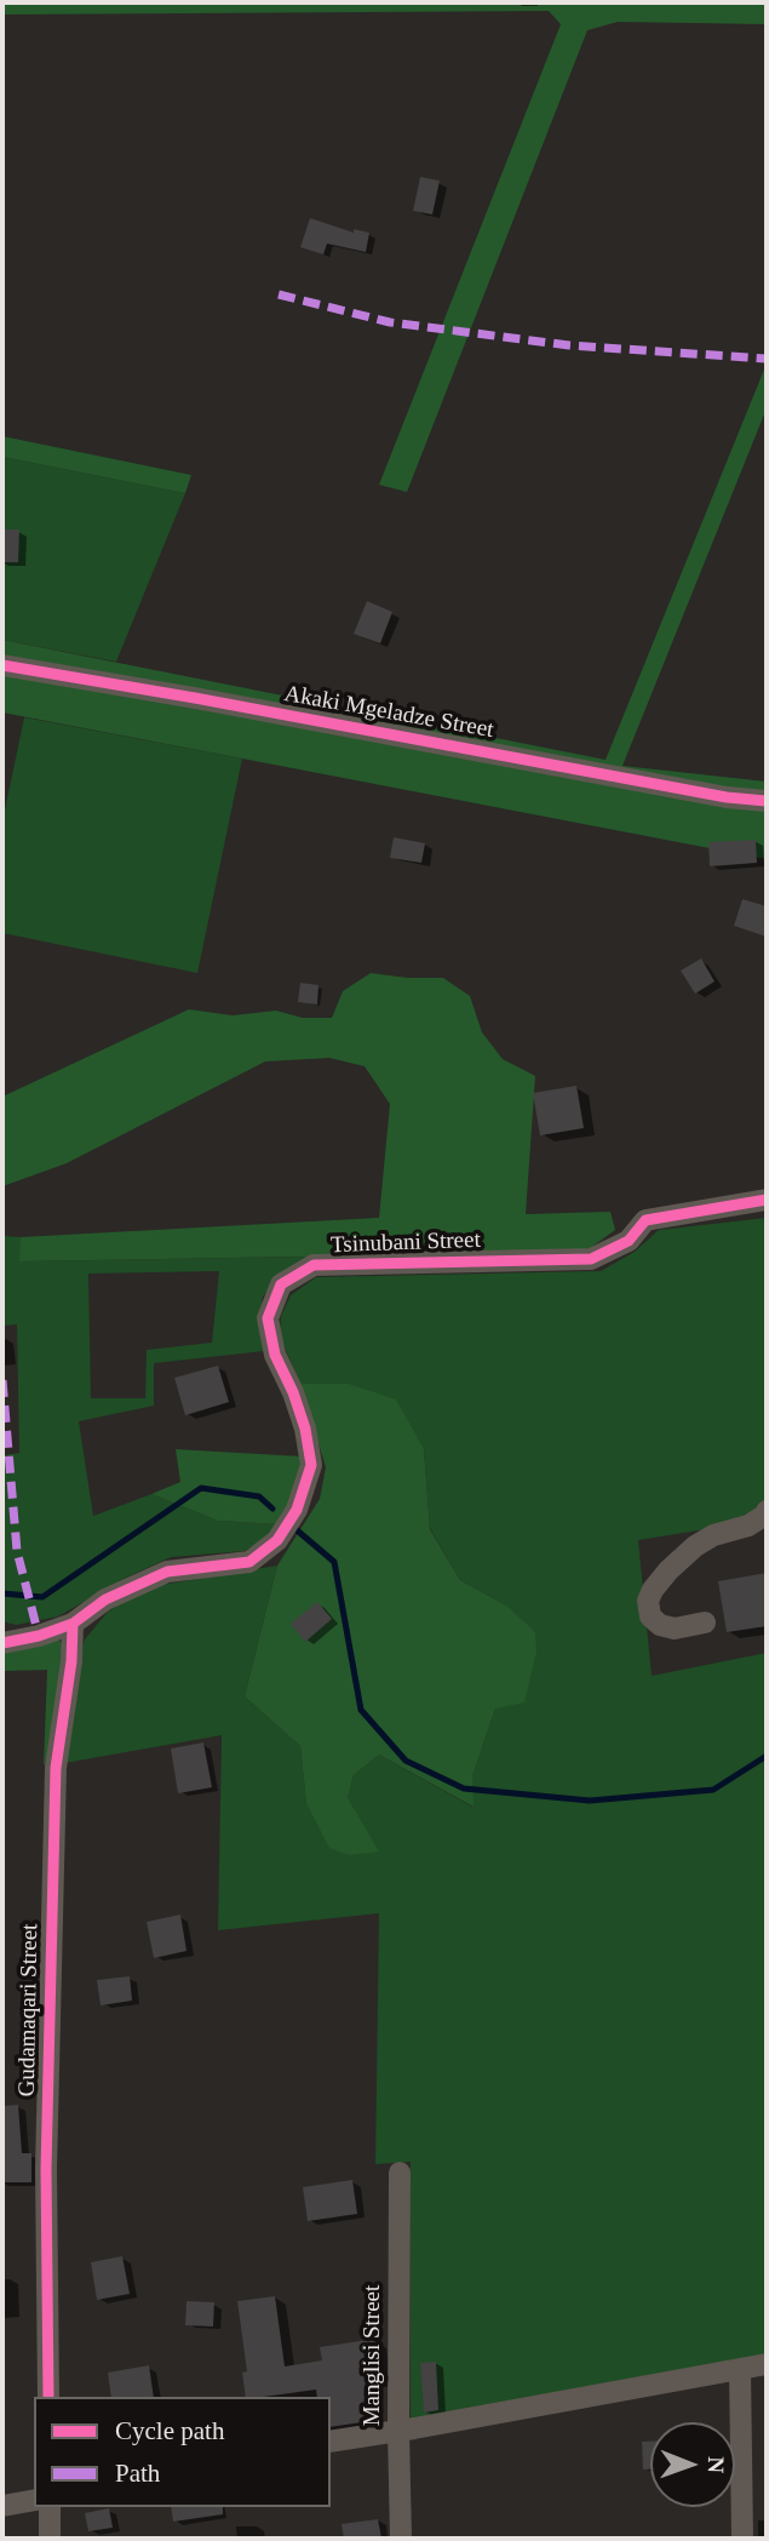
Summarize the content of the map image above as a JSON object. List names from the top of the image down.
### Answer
{
  "streets": {
    "street": [
      "Akaki Mgeladze Street",
      "Tsinubani Street",
      "Gudamaqari Street",
      "Manglisi Street"
    ]
  },
  "crossings": [
    ["Tsinubani Street", "Gudamaqari Street"]
  ],
  "legend": ["Cycle path", "Path"],
  "north": "right"
}
